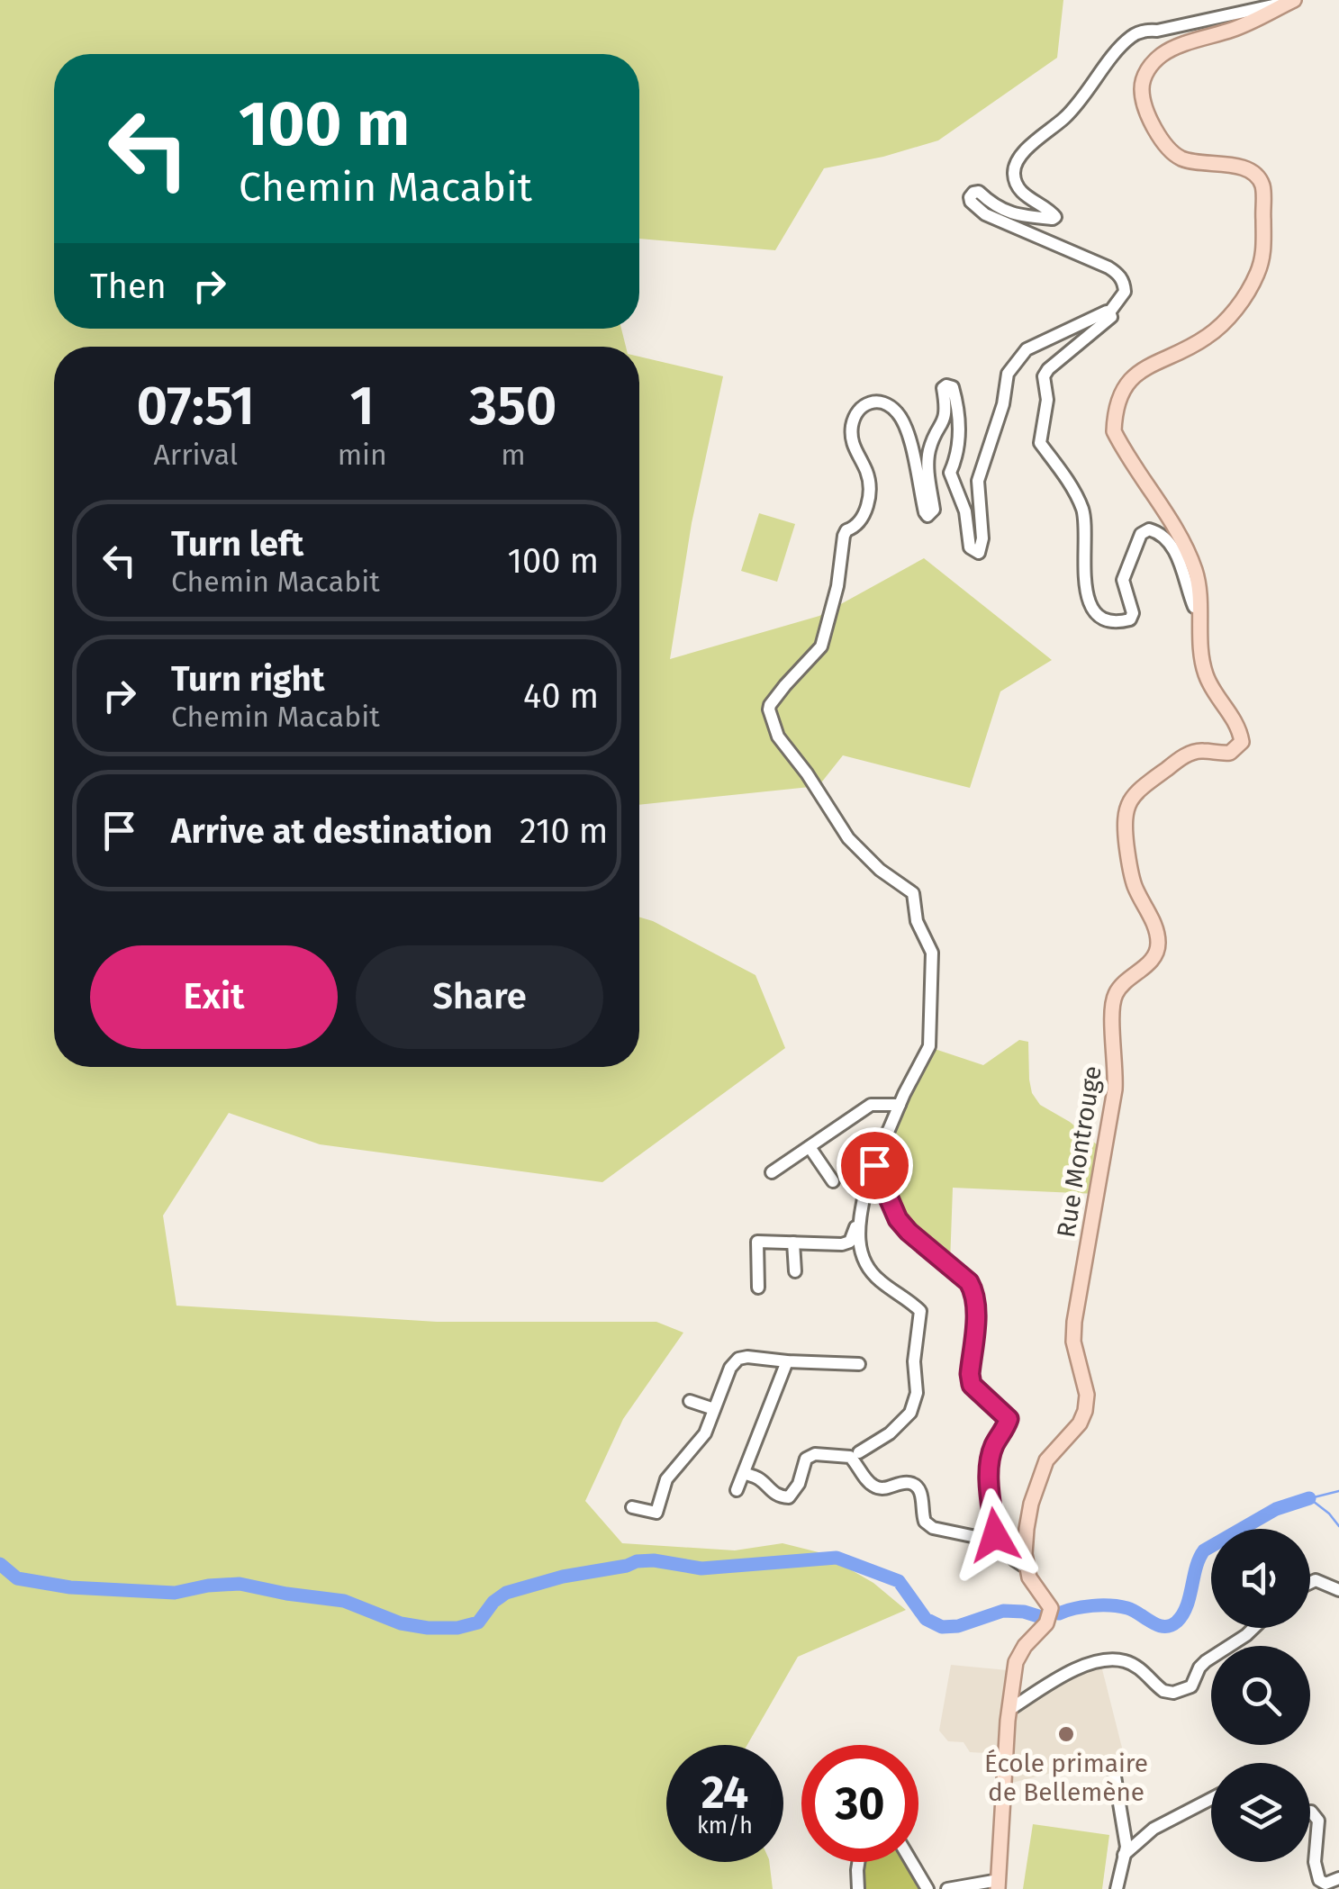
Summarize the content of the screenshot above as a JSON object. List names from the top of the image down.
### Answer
{
  "streets": {
    "main road": ["Rue Montrouge"]
  },
  "places": ["École primaire de Bellemène"],
  "page": {
    "turn": ["100 m", "Chemin Macabit"],
    "then": "Then",
    "eta": [
      "07:51",
      "Arrival",
      "1",
      "min",
      "350",
      "m"
    ],
    "list": [
      {
        "name": "Turn left",
        "note": "Chemin Macabit",
        "value": "100 m"
      },
      {
        "name": "Turn right",
        "note": "Chemin Macabit",
        "value": "40 m"
      },
      {
        "name": "Arrive at destination",
        "value": "210 m"
      }
    ],
    "buttons": ["Exit", "Share"],
    "speed": "24 km/h",
    "limit": "30"
  }
}
